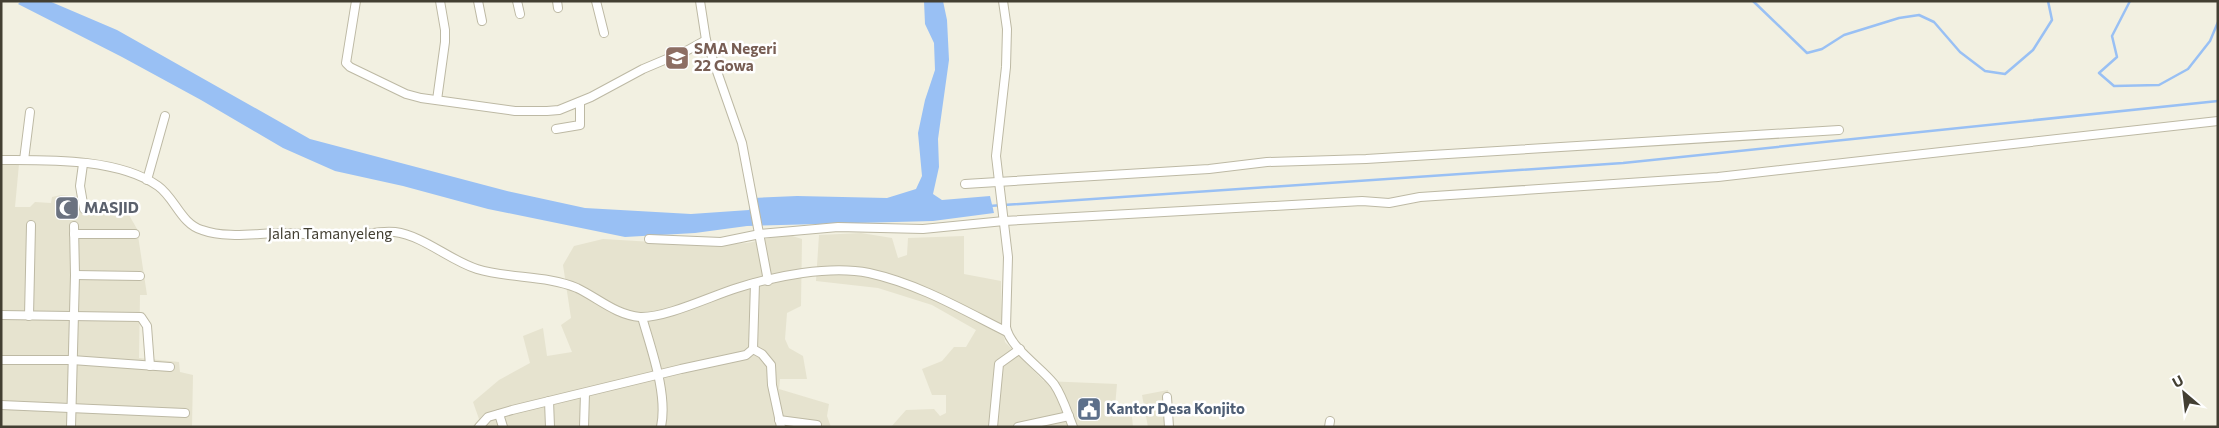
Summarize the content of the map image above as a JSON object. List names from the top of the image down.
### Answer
{
  "streets": {
    "street": ["Jalan Tamanyeleng"]
  },
  "places": {
    "school or university": ["SMA Negeri 22 Gowa"],
    "mosque": ["MASJID"],
    "public building": ["Kantor Desa Konjito"]
  },
  "north": "top left"
}
